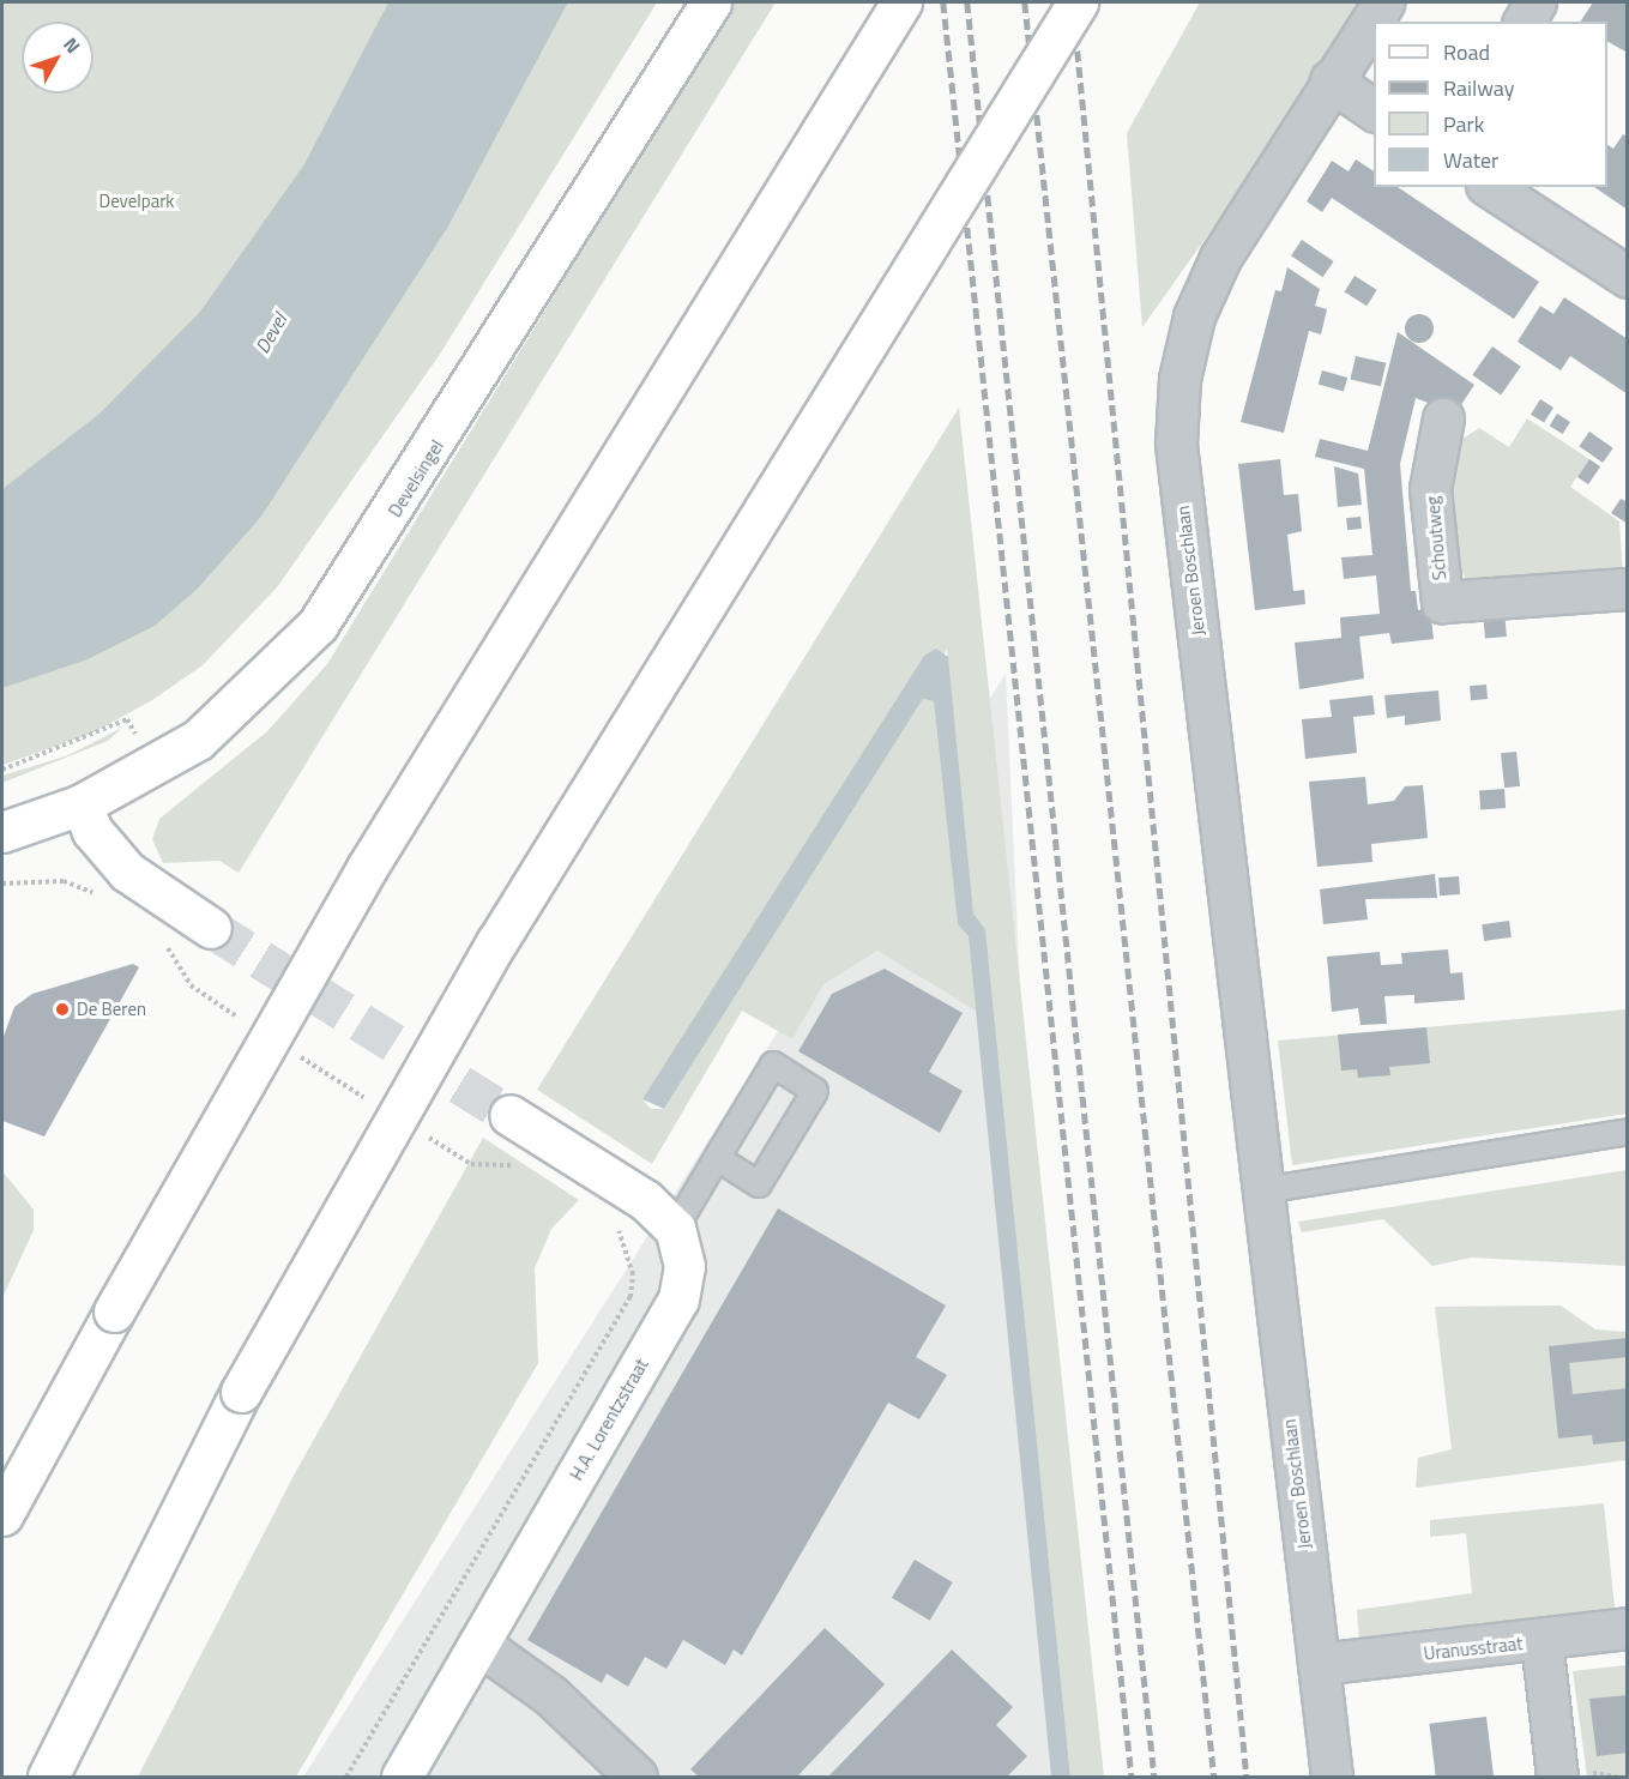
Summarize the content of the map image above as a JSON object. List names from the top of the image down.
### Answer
{
  "streets": {
    "main road": ["Develsingel", "H.A. Lorentzstraat"],
    "street": ["Schoutweg", "Jeroen Boschlaan", "Uranusstraat"]
  },
  "crossings": [
    ["Jeroen Boschlaan", "Uranusstraat"]
  ],
  "water": ["Devel"],
  "parks": ["Develpark"],
  "places": ["De Beren"],
  "legend": [
    "Road",
    "Railway",
    "Park",
    "Water"
  ],
  "north": "top right"
}
